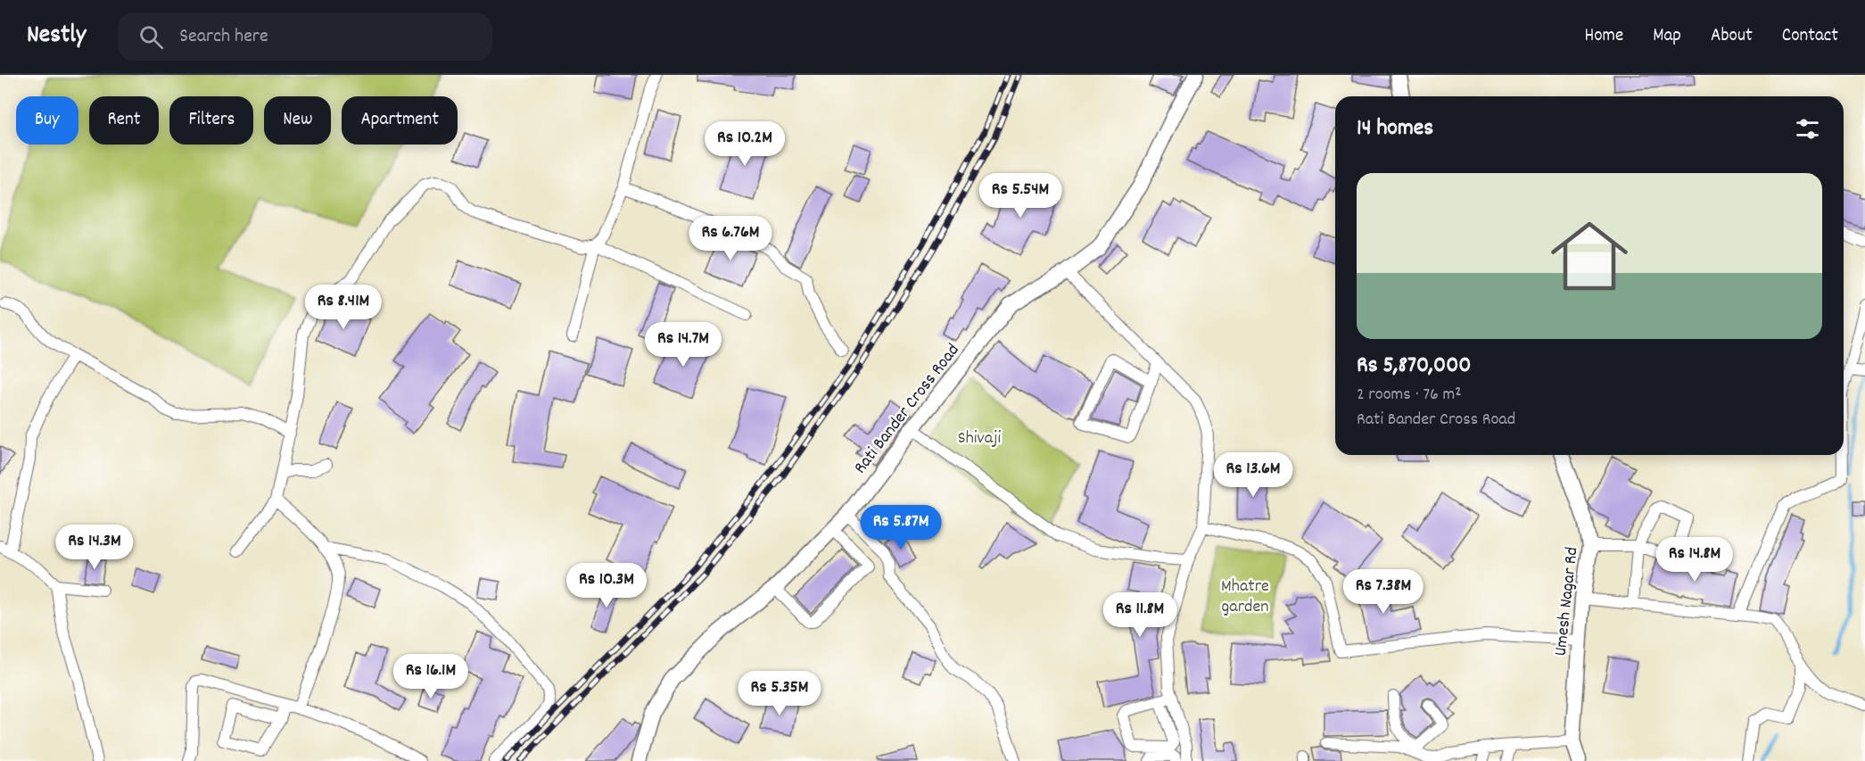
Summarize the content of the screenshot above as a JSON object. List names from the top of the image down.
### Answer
{
  "streets": {
    "street": ["Rati Bander Cross Road", "Umesh Nagar Rd"]
  },
  "parks": ["Shivaji", "Mhatre garden"],
  "page": {
    "header": "Nestly",
    "search": "Search here",
    "nav": [
      "Home",
      "Map",
      "About",
      "Contact"
    ],
    "chip": [
      "Buy",
      "Rent",
      "Filters",
      "New",
      "Apartment"
    ],
    "heading": "14 homes",
    "price": [
      "Rs 10.2M",
      "Rs 5.54M",
      "Rs 6.76M",
      "Rs 8.41M",
      "Rs 14.7M",
      "Rs 13.6M",
      "Rs 5.87M",
      "Rs 14.3M",
      "Rs 14.8M",
      "Rs 10.3M",
      "Rs 7.38M",
      "Rs 11.8M",
      "Rs 16.1M",
      "Rs 5.35M"
    ],
    "list": [
      {
        "name": "Rs 5,870,000",
        "note": "2 rooms · 76 m² · Rati Bander Cross Road"
      }
    ]
  }
}
